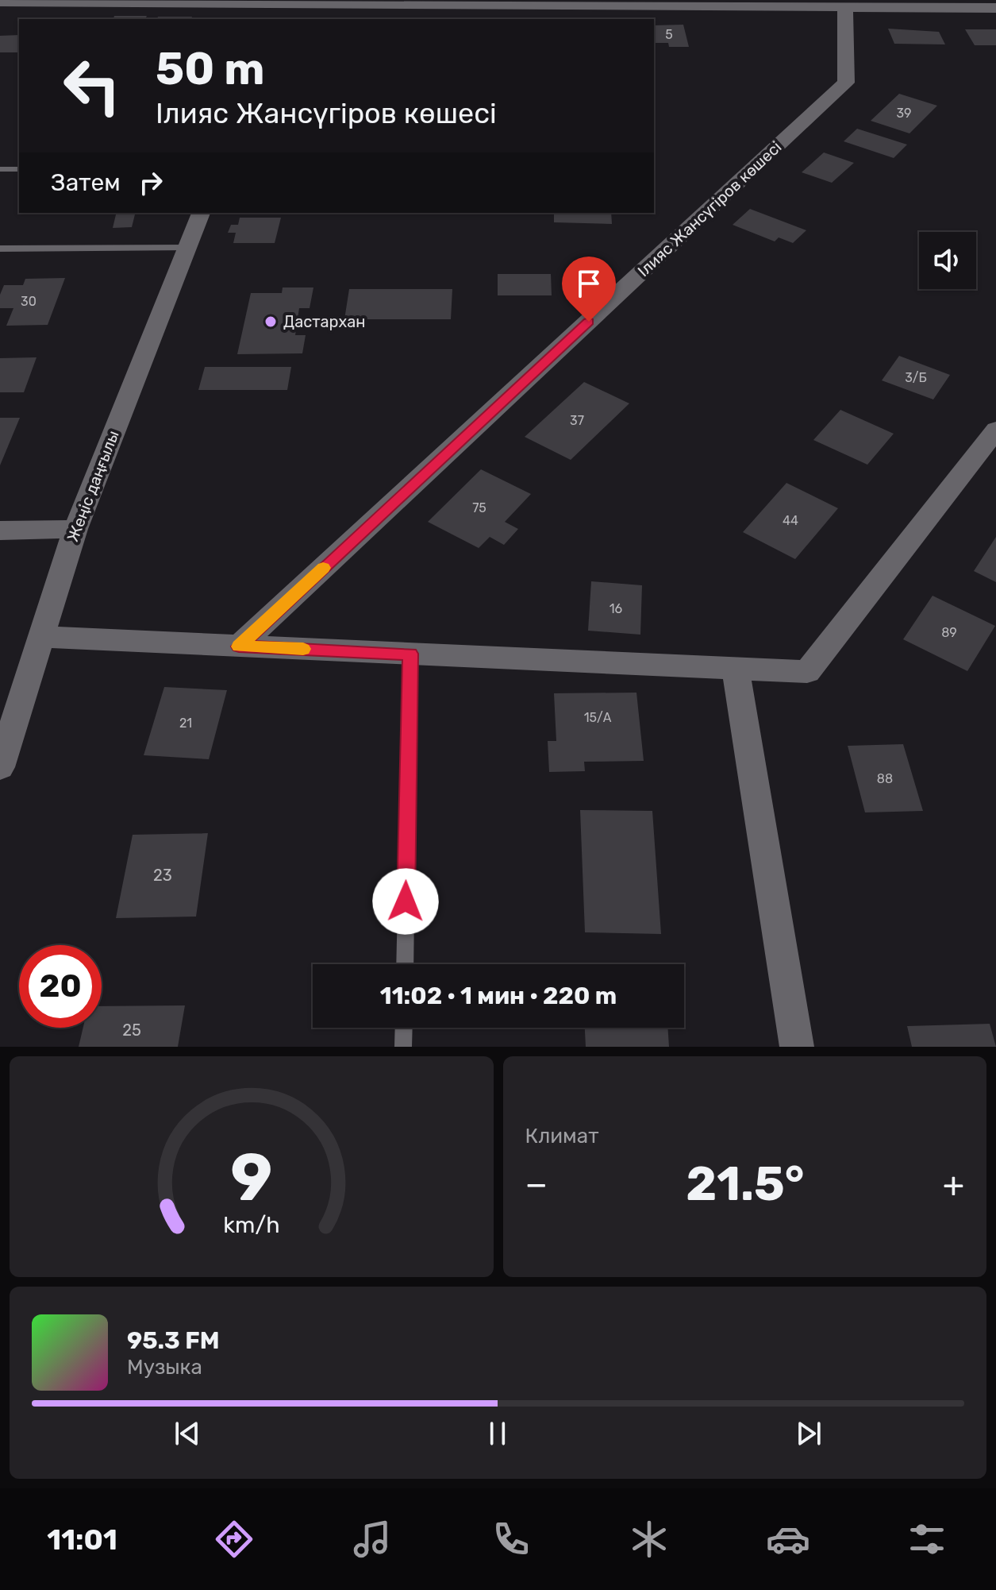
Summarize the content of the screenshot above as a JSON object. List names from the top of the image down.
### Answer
{
  "streets": {
    "street": ["Ілияс Жансүгіров көшесі", "Жеңіс даңғылы"]
  },
  "places": ["Дастархан"],
  "house_numbers": [
    "5",
    "39",
    "30",
    "3/Б",
    "37",
    "75",
    "44",
    "16",
    "89",
    "15/А",
    "21",
    "88",
    "23",
    "25"
  ],
  "page": {
    "turn": ["50 m", "Ілияс Жансүгіров көшесі"],
    "then": "Затем",
    "limit": "20",
    "trip": "11:02 · 1 мин · 220 m",
    "tile": "Климат",
    "heat": ["−", "21.5°", "+"],
    "song": ["95.3 FM", "Музыка"],
    "tabs": "11:01",
    "gauge": ["9", "km/h"]
  }
}
